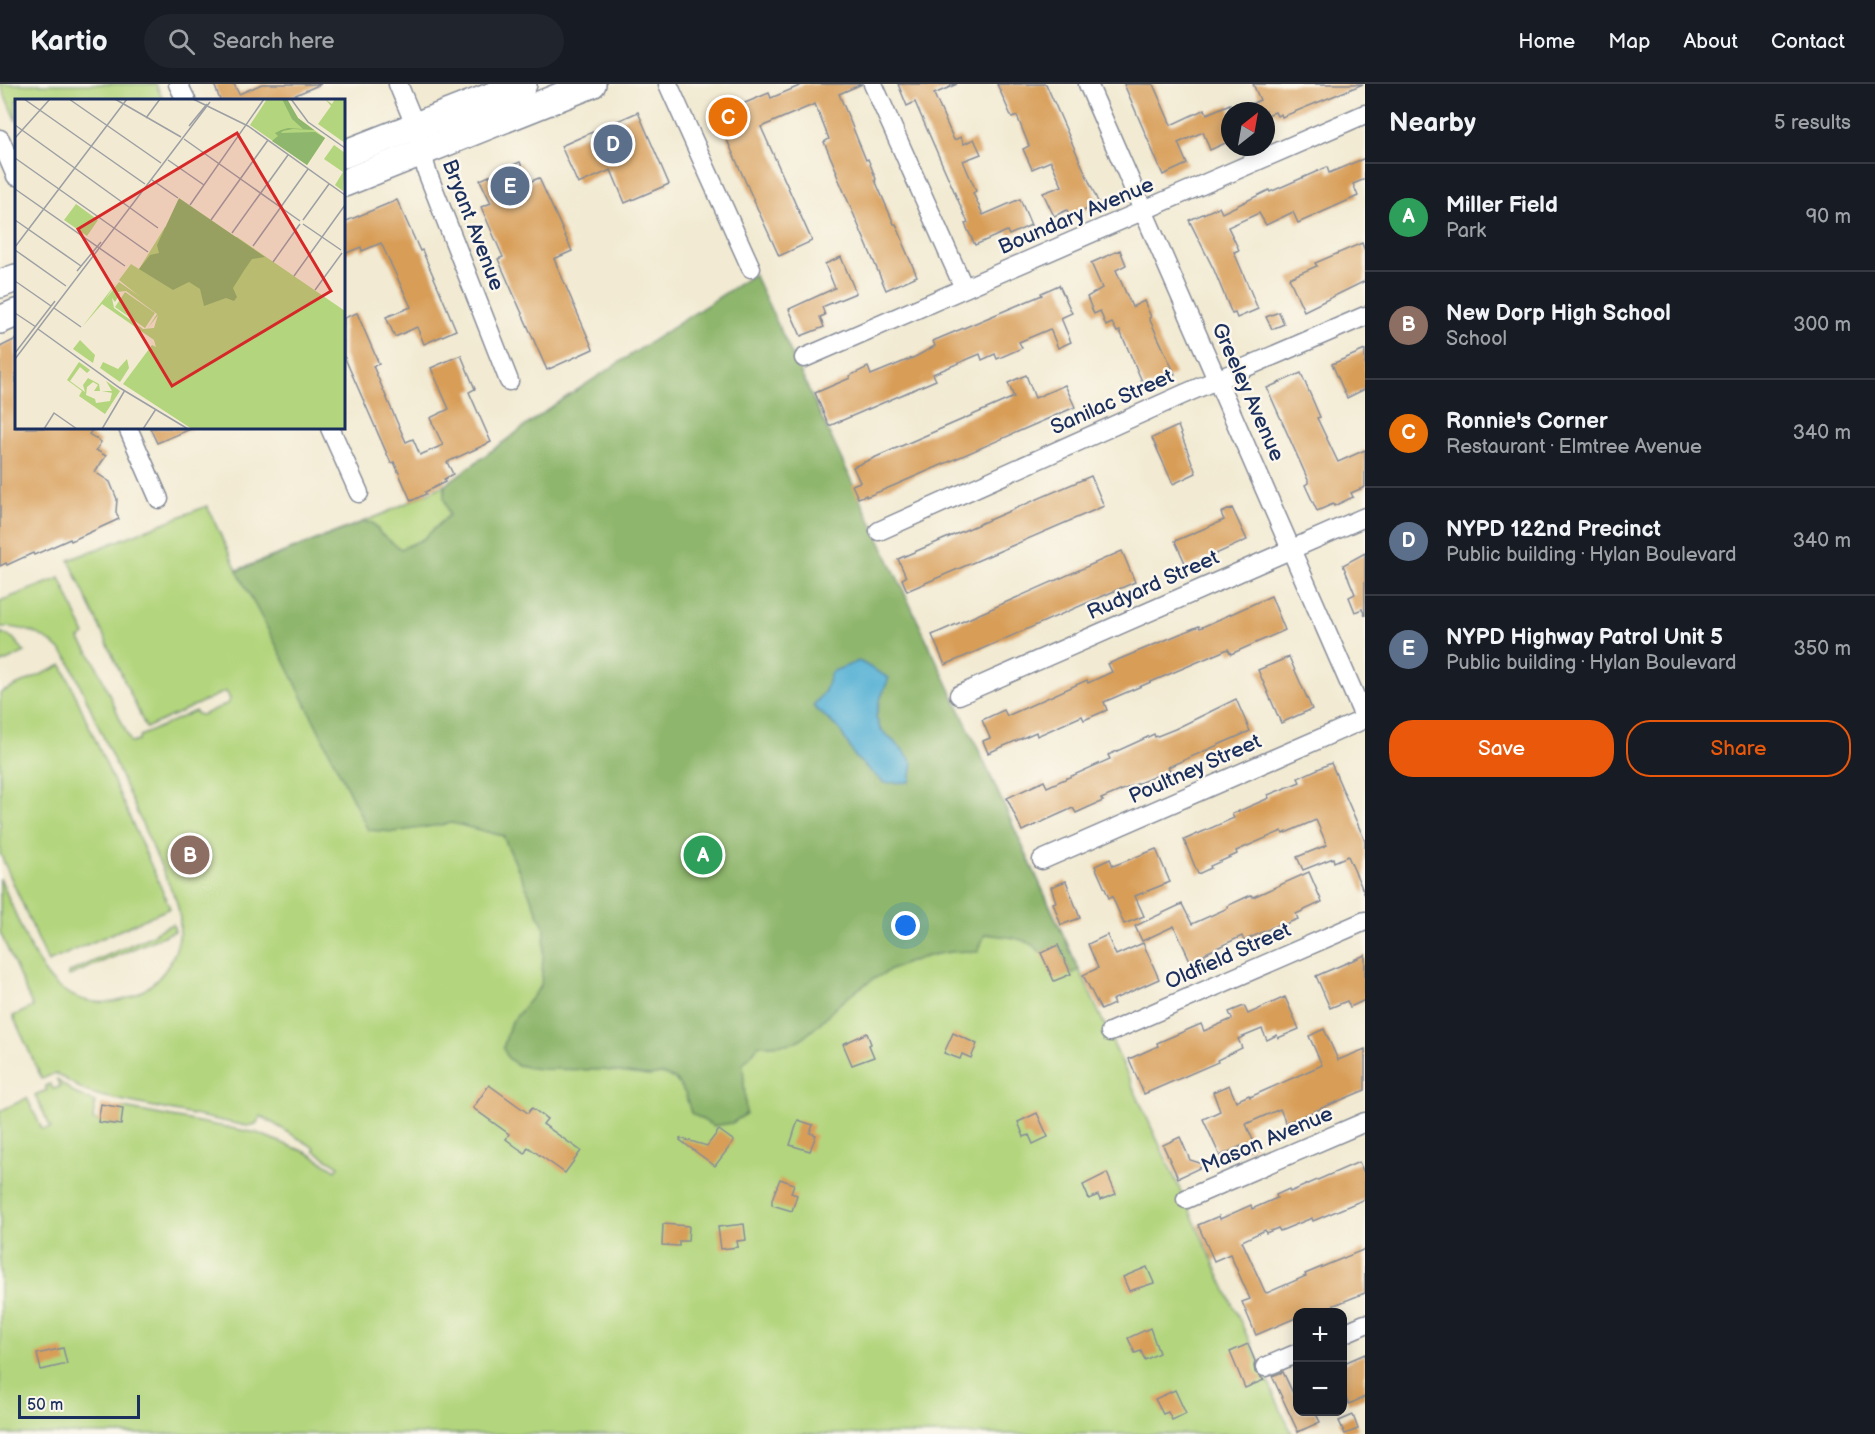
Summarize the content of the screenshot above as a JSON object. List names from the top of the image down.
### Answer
{
  "streets": {
    "street": [
      "Boundary Avenue",
      "Bryant Avenue",
      "Greeley Avenue",
      "Sanilac Street",
      "Rudyard Street",
      "Poultney Street",
      "Oldfield Street",
      "Mason Avenue"
    ]
  },
  "crossings": [
    ["Boundary Avenue", "Greeley Avenue"],
    ["Greeley Avenue", "Sanilac Street"],
    ["Greeley Avenue", "Rudyard Street"],
    ["Greeley Avenue", "Poultney Street"]
  ],
  "scale_bar": "50 m",
  "north": "top right",
  "page": {
    "header": "Kartio",
    "search": "Search here",
    "nav": [
      "Home",
      "Map",
      "About",
      "Contact"
    ],
    "heading": ["Nearby", "5 results"],
    "pins": [
      "C",
      "D",
      "E",
      "A",
      "B"
    ],
    "list": [
      {
        "mark": "A",
        "name": "Miller Field",
        "note": "Park",
        "value": "90 m"
      },
      {
        "mark": "B",
        "name": "New Dorp High School",
        "note": "School",
        "value": "300 m"
      },
      {
        "mark": "C",
        "name": "Ronnie's Corner",
        "note": "Restaurant · Elmtree Avenue",
        "value": "340 m"
      },
      {
        "mark": "D",
        "name": "NYPD 122nd Precinct",
        "note": "Public building · Hylan Boulevard",
        "value": "340 m"
      },
      {
        "mark": "E",
        "name": "NYPD Highway Patrol Unit 5",
        "note": "Public building · Hylan Boulevard",
        "value": "350 m"
      }
    ],
    "buttons": ["Save", "Share"],
    "map_buttons": ["+", "−"],
    "scale": "50 m"
  }
}
